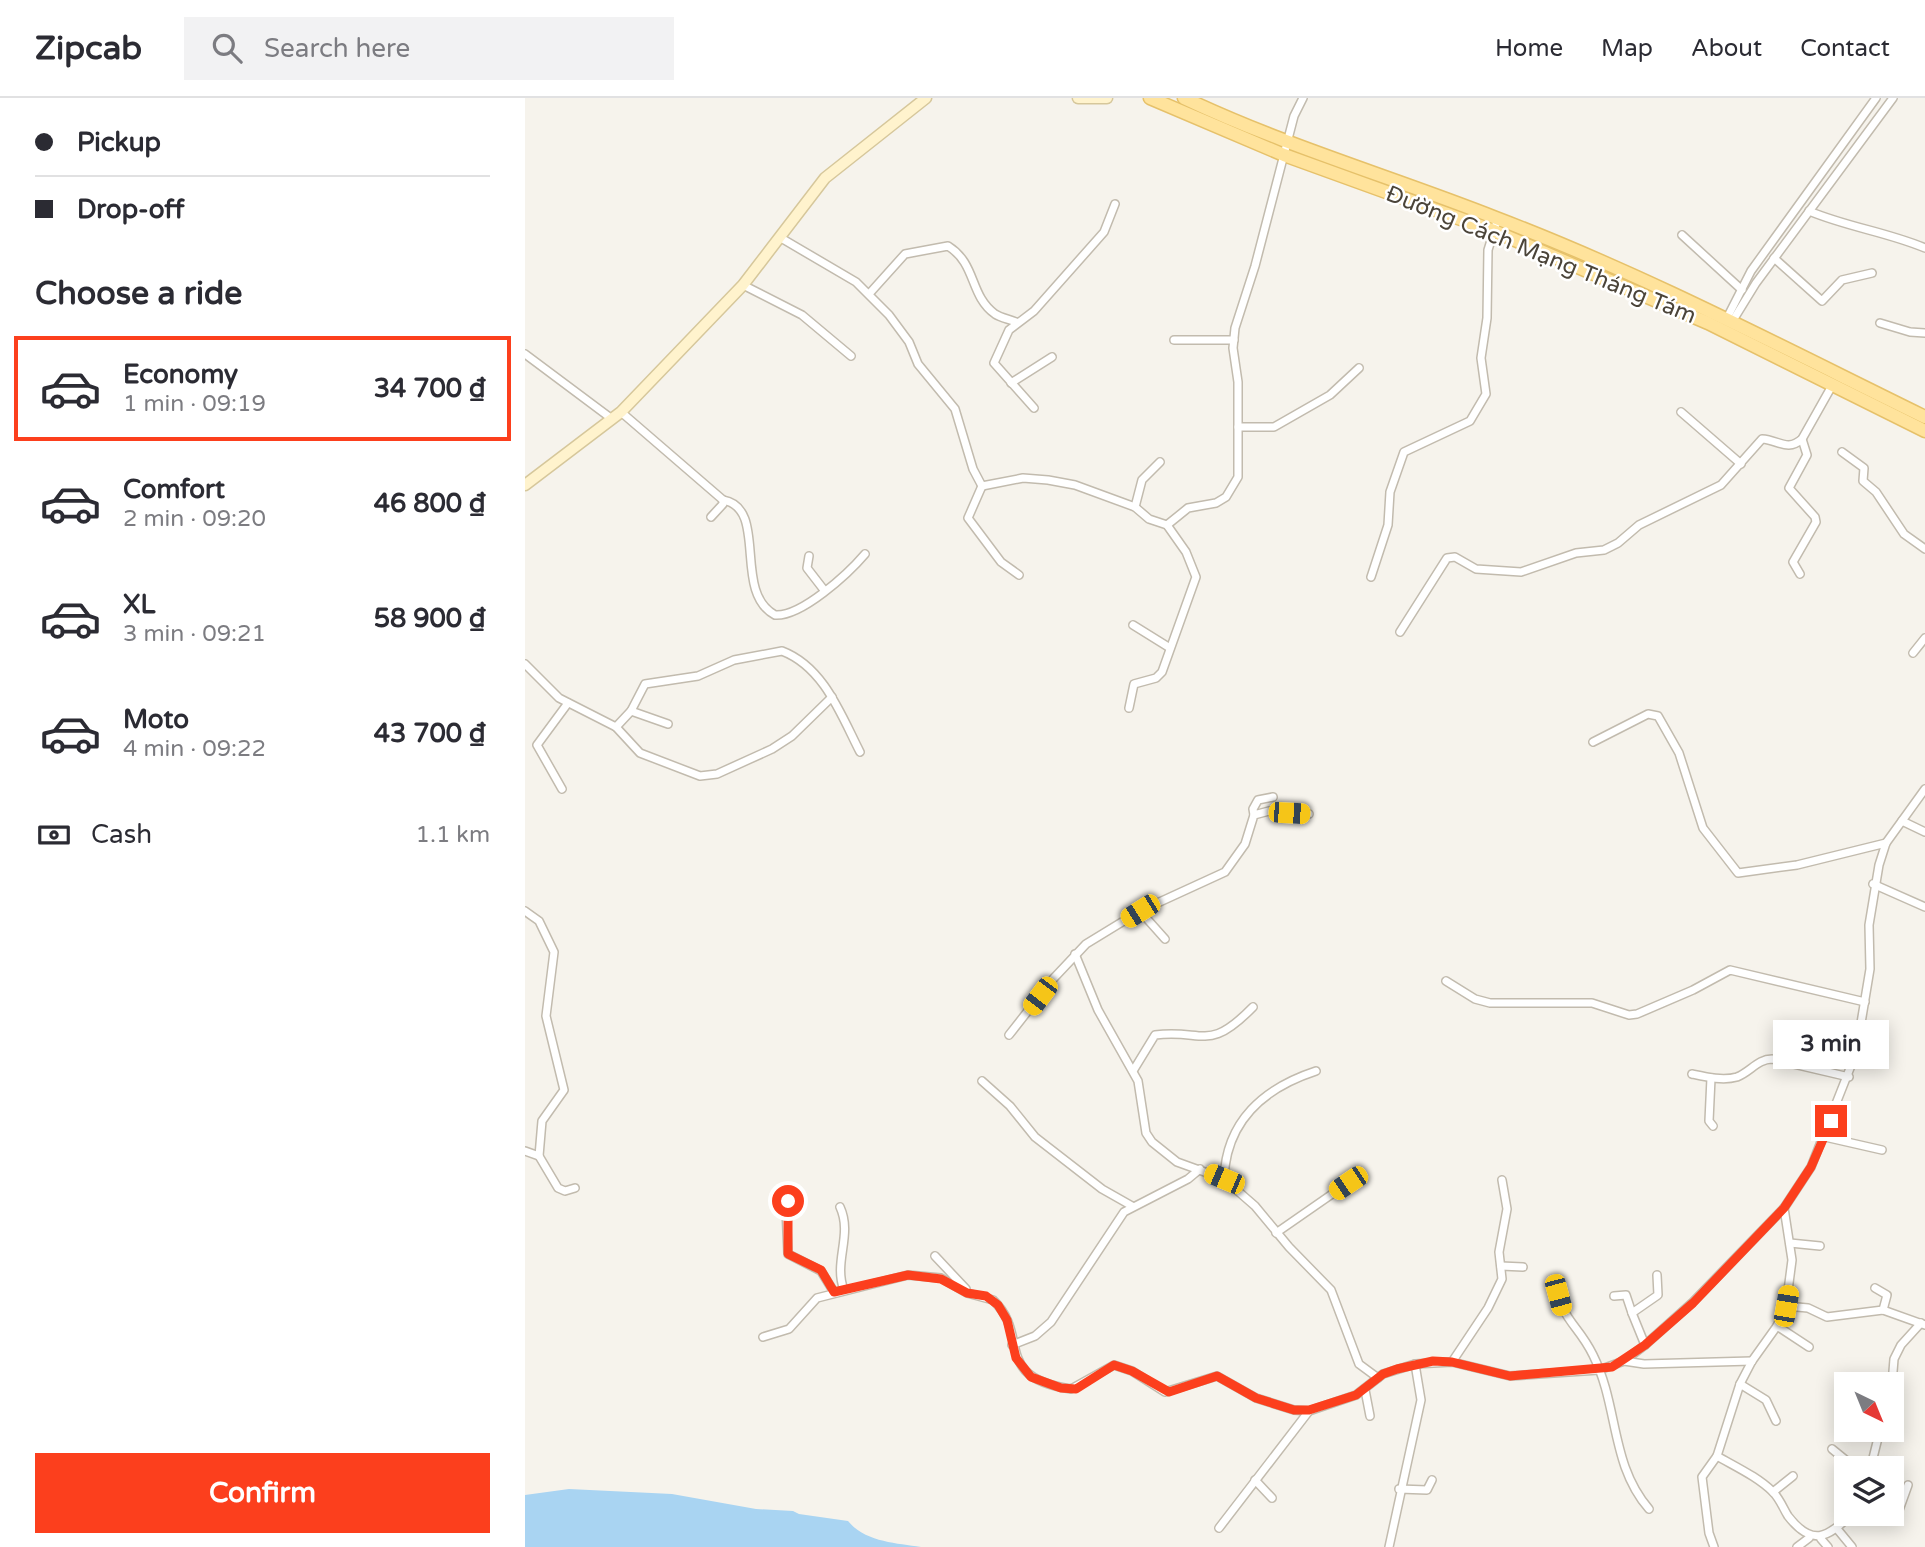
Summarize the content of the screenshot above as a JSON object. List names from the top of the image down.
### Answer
{
  "streets": {
    "main road": ["Đường Cách Mạng Tháng Tám"]
  },
  "north": "bottom right",
  "page": {
    "header": "Zipcab",
    "search": "Search here",
    "nav": [
      "Home",
      "Map",
      "About",
      "Contact"
    ],
    "banner": ["Pickup", "Drop-off"],
    "heading": "Choose a ride",
    "list": [
      {
        "name": "Economy",
        "note": "1 min · 09:19",
        "value": "34 700 ₫"
      },
      {
        "name": "Comfort",
        "note": "2 min · 09:20",
        "value": "46 800 ₫"
      },
      {
        "name": "XL",
        "note": "3 min · 09:21",
        "value": "58 900 ₫"
      },
      {
        "name": "Moto",
        "note": "4 min · 09:22",
        "value": "43 700 ₫"
      }
    ],
    "pay": ["Cash", "1.1 km"],
    "bubble": "3 min",
    "buttons": "Confirm"
  }
}
